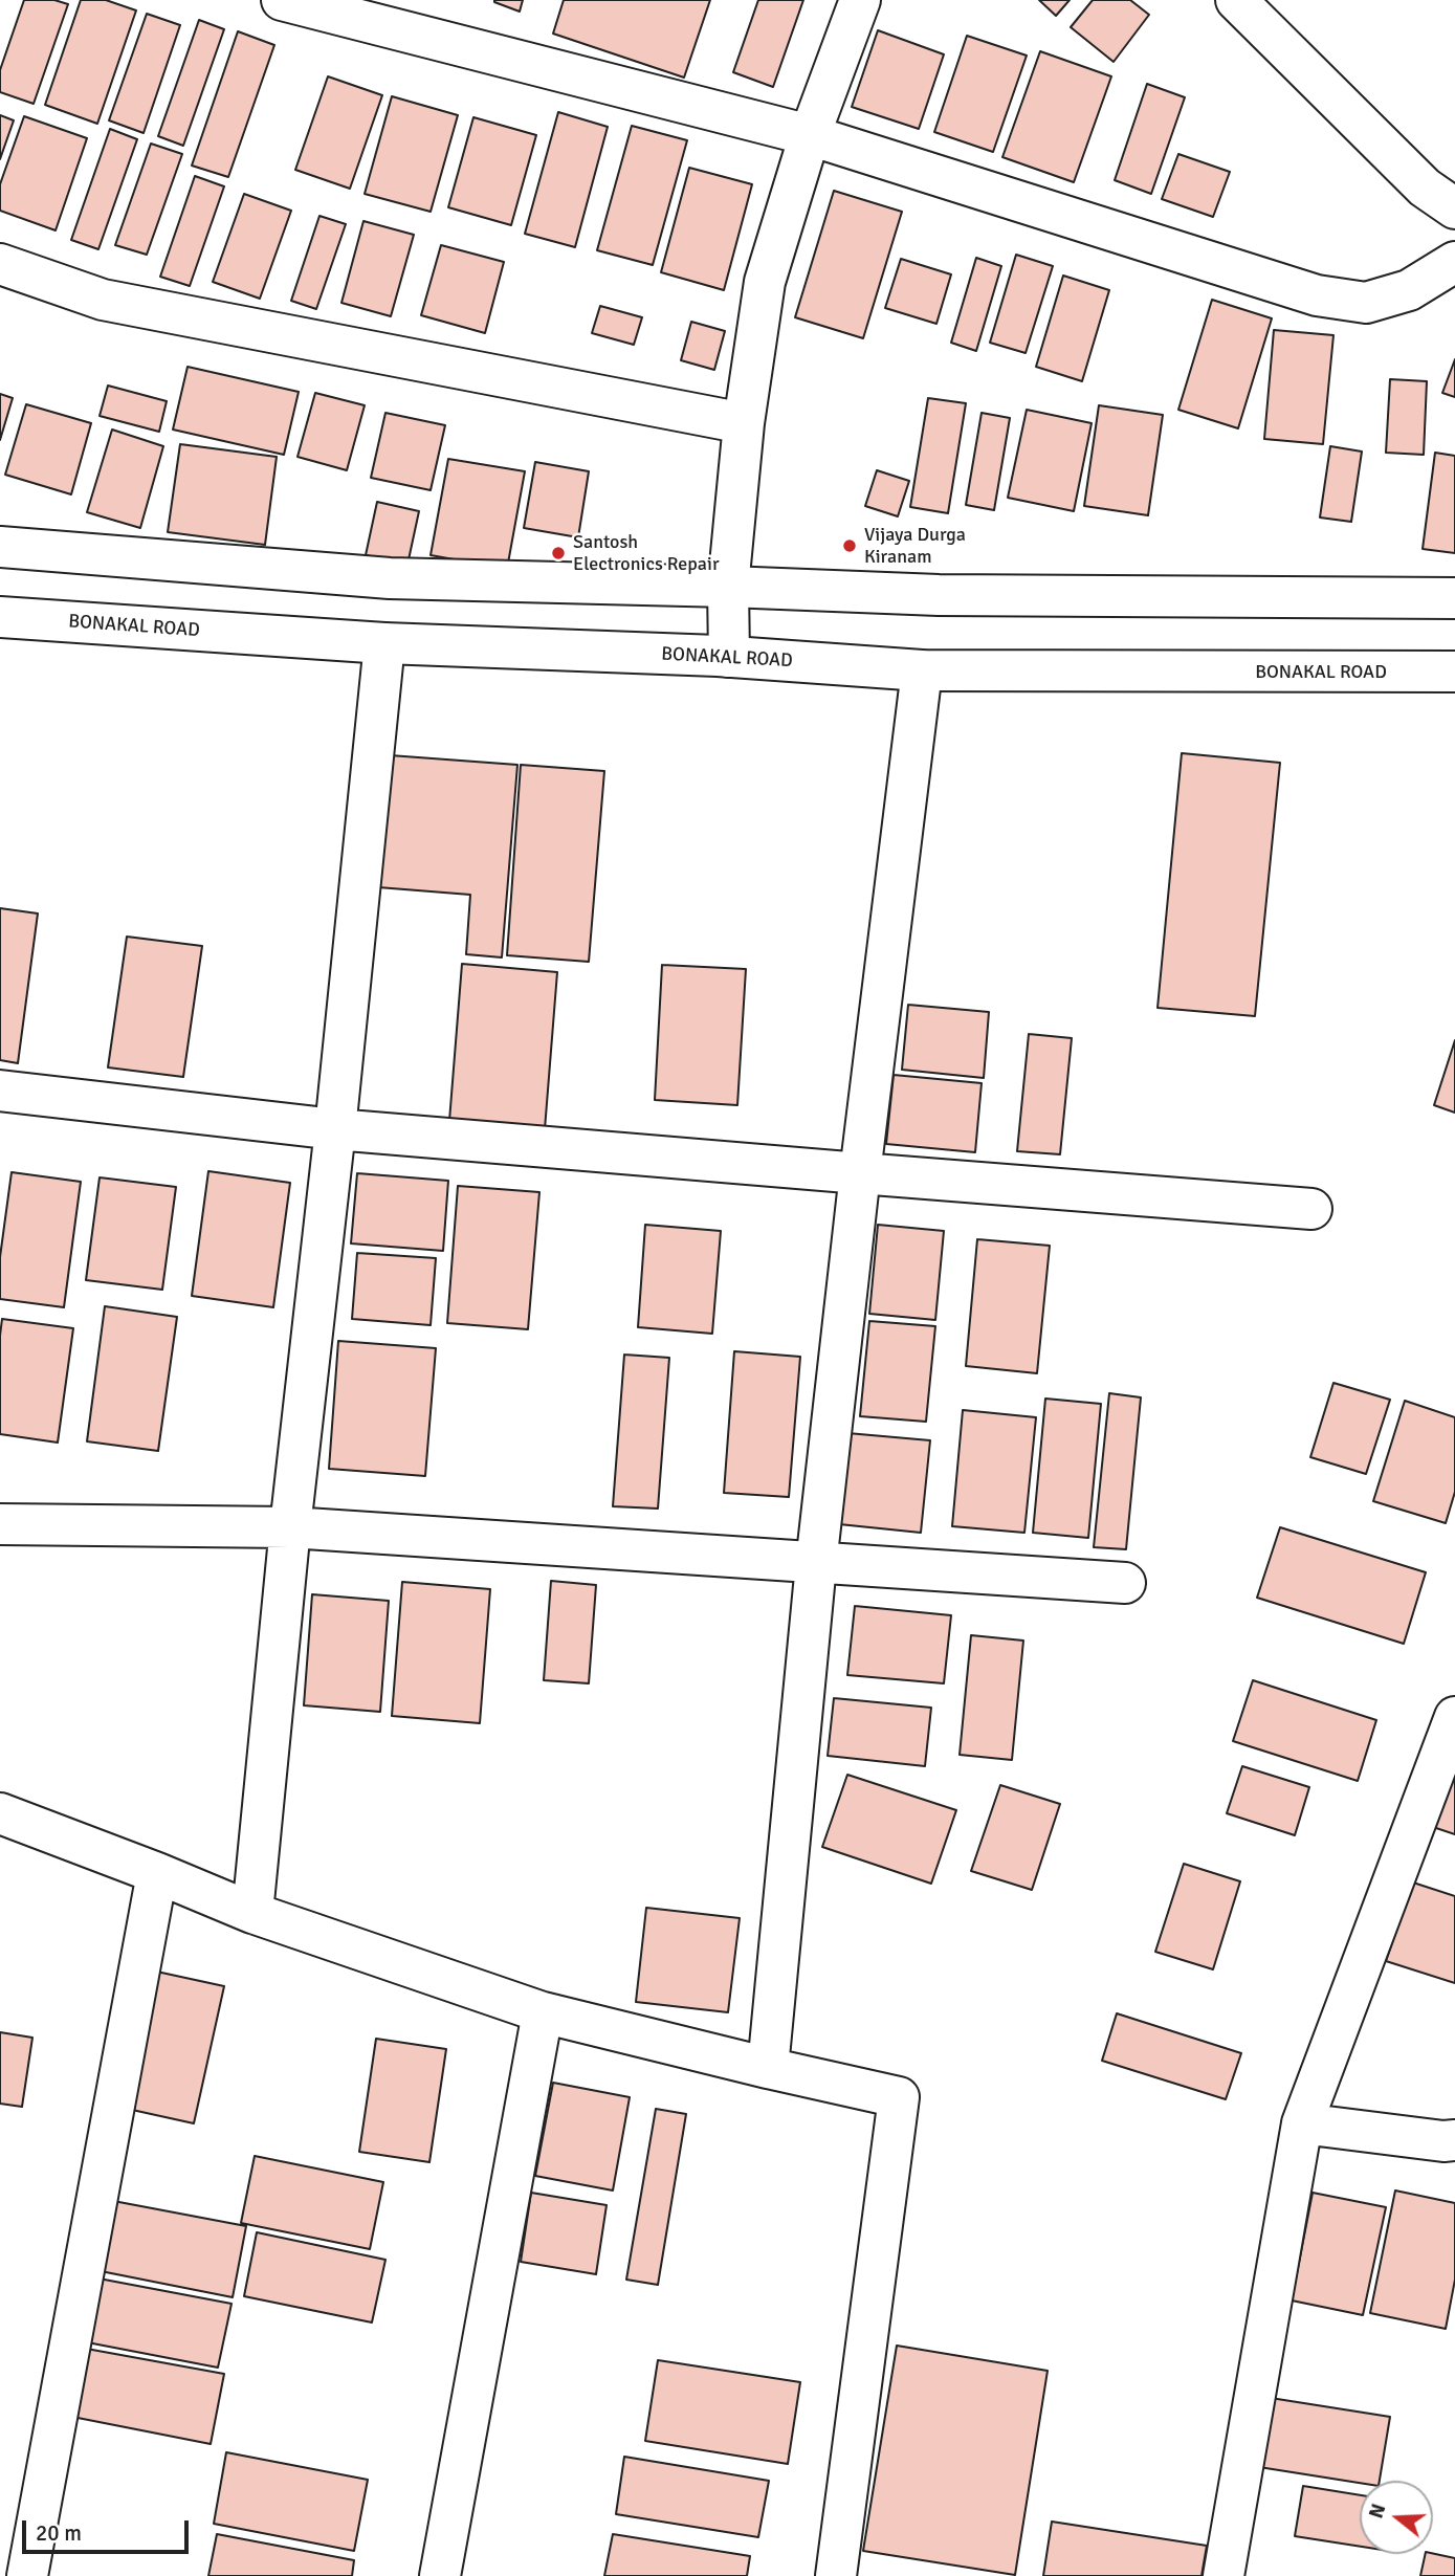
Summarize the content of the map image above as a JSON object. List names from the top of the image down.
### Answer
{
  "streets": {
    "street": ["BONAKAL ROAD"]
  },
  "places": ["Vijaya Durga Kiranam", "Santosh Electronics Repair"],
  "scale_bar": "20 m",
  "north": "left"
}
